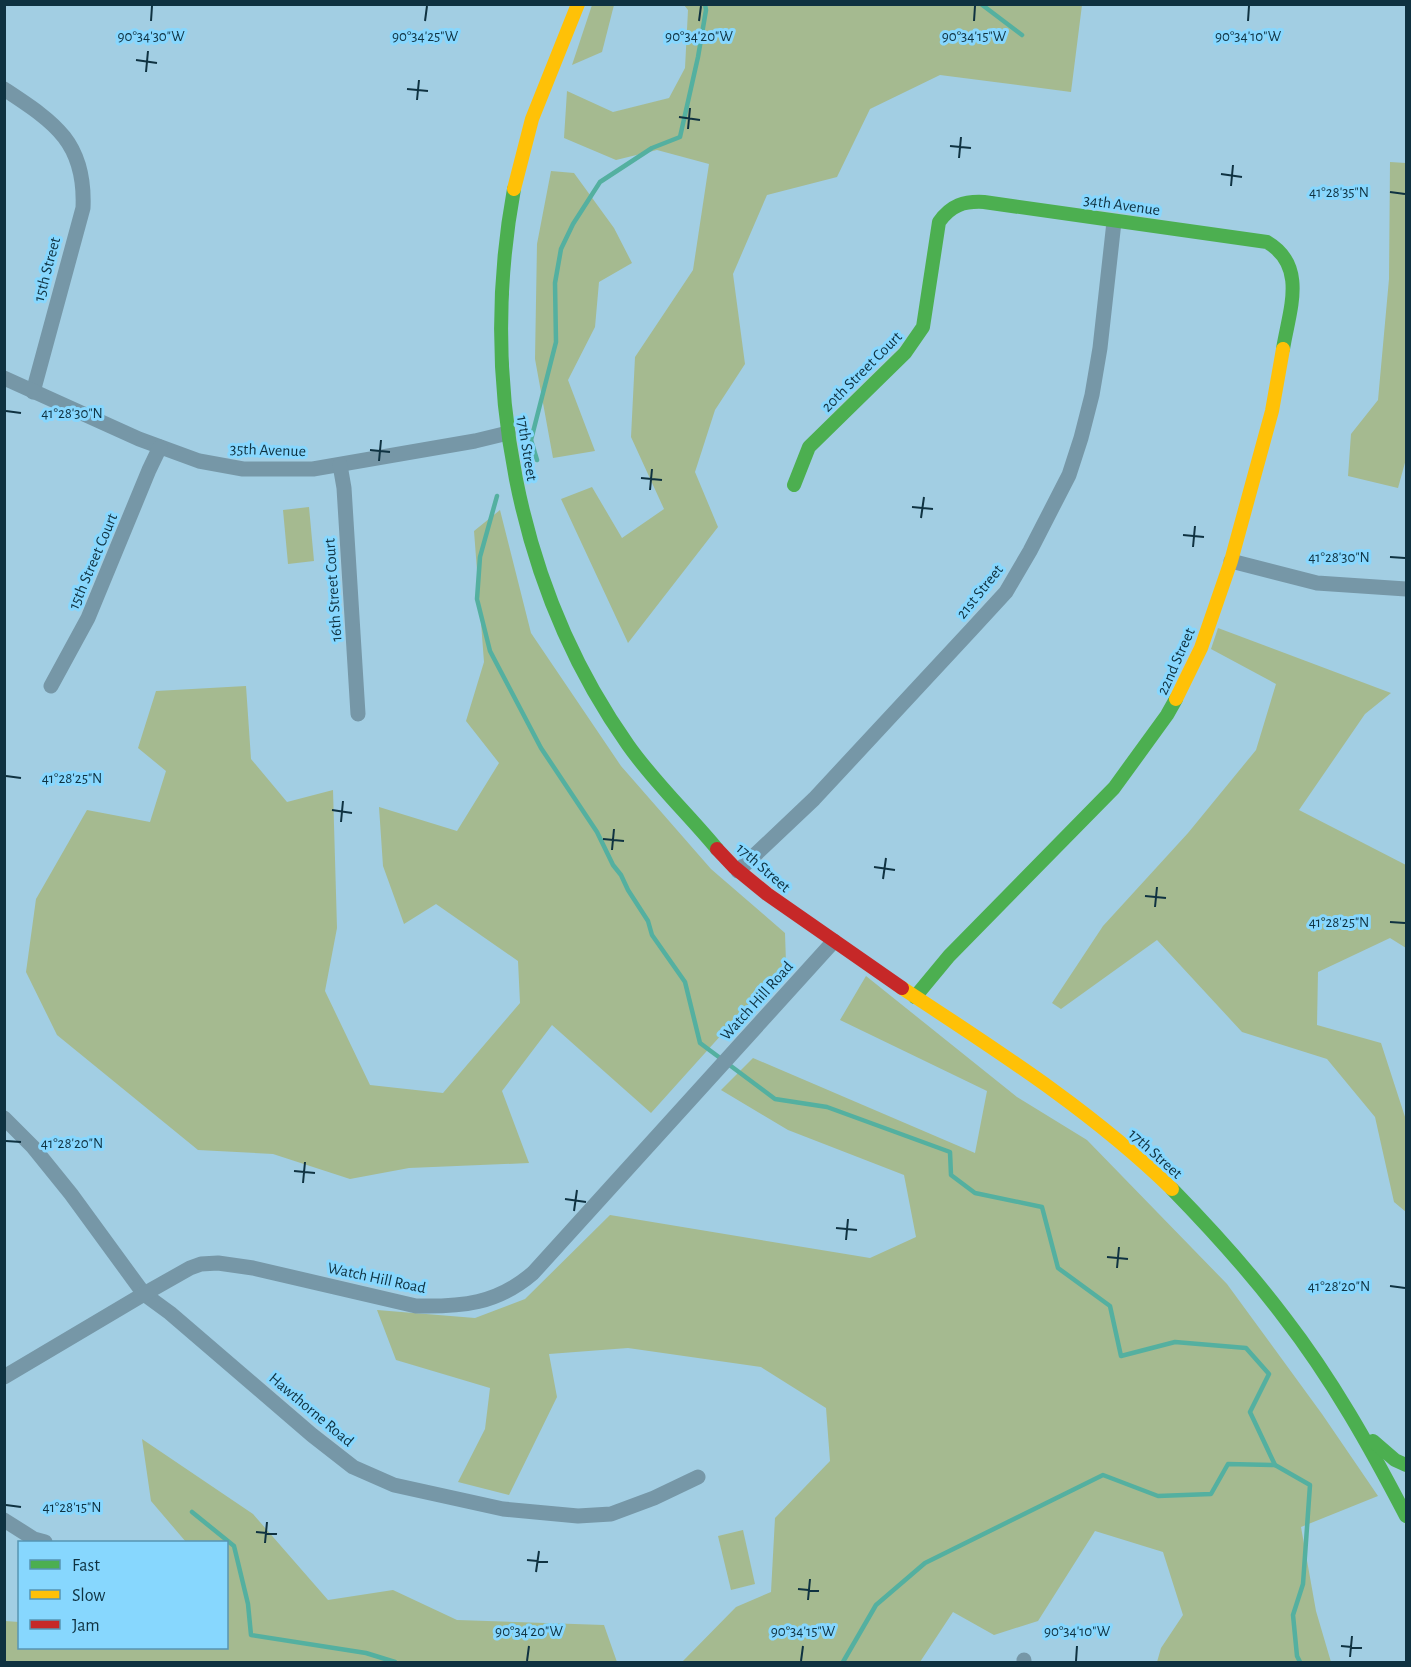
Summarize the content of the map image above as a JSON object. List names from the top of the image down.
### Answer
{
  "streets": {
    "street": [
      "34th Avenue",
      "15th Street",
      "20th Street Court",
      "17th Street",
      "35th Avenue",
      "15th Street Court",
      "16th Street Court",
      "21st Street",
      "22nd Street",
      "Watch Hill Road",
      "Hawthorne Road"
    ]
  },
  "crossings": [
    ["34th Avenue", "20th Street Court"],
    ["34th Avenue", "21st Street"],
    ["34th Avenue", "22nd Street"],
    ["15th Street", "35th Avenue"],
    ["17th Street", "35th Avenue"],
    ["17th Street", "21st Street"],
    ["17th Street", "22nd Street"],
    ["17th Street", "Watch Hill Road"],
    ["35th Avenue", "15th Street Court"],
    ["35th Avenue", "16th Street Court"],
    ["Watch Hill Road", "Hawthorne Road"]
  ],
  "legend": ["Fast", "Slow", "Jam"],
  "coordinates": [
    "90°34'30\"W",
    "90°34'25\"W",
    "90°34'20\"W",
    "90°34'15\"W",
    "90°34'10\"W",
    "41°28'35\"N",
    "41°28'30\"N",
    "41°28'25\"N",
    "41°28'20\"N",
    "41°28'15\"N"
  ]
}
